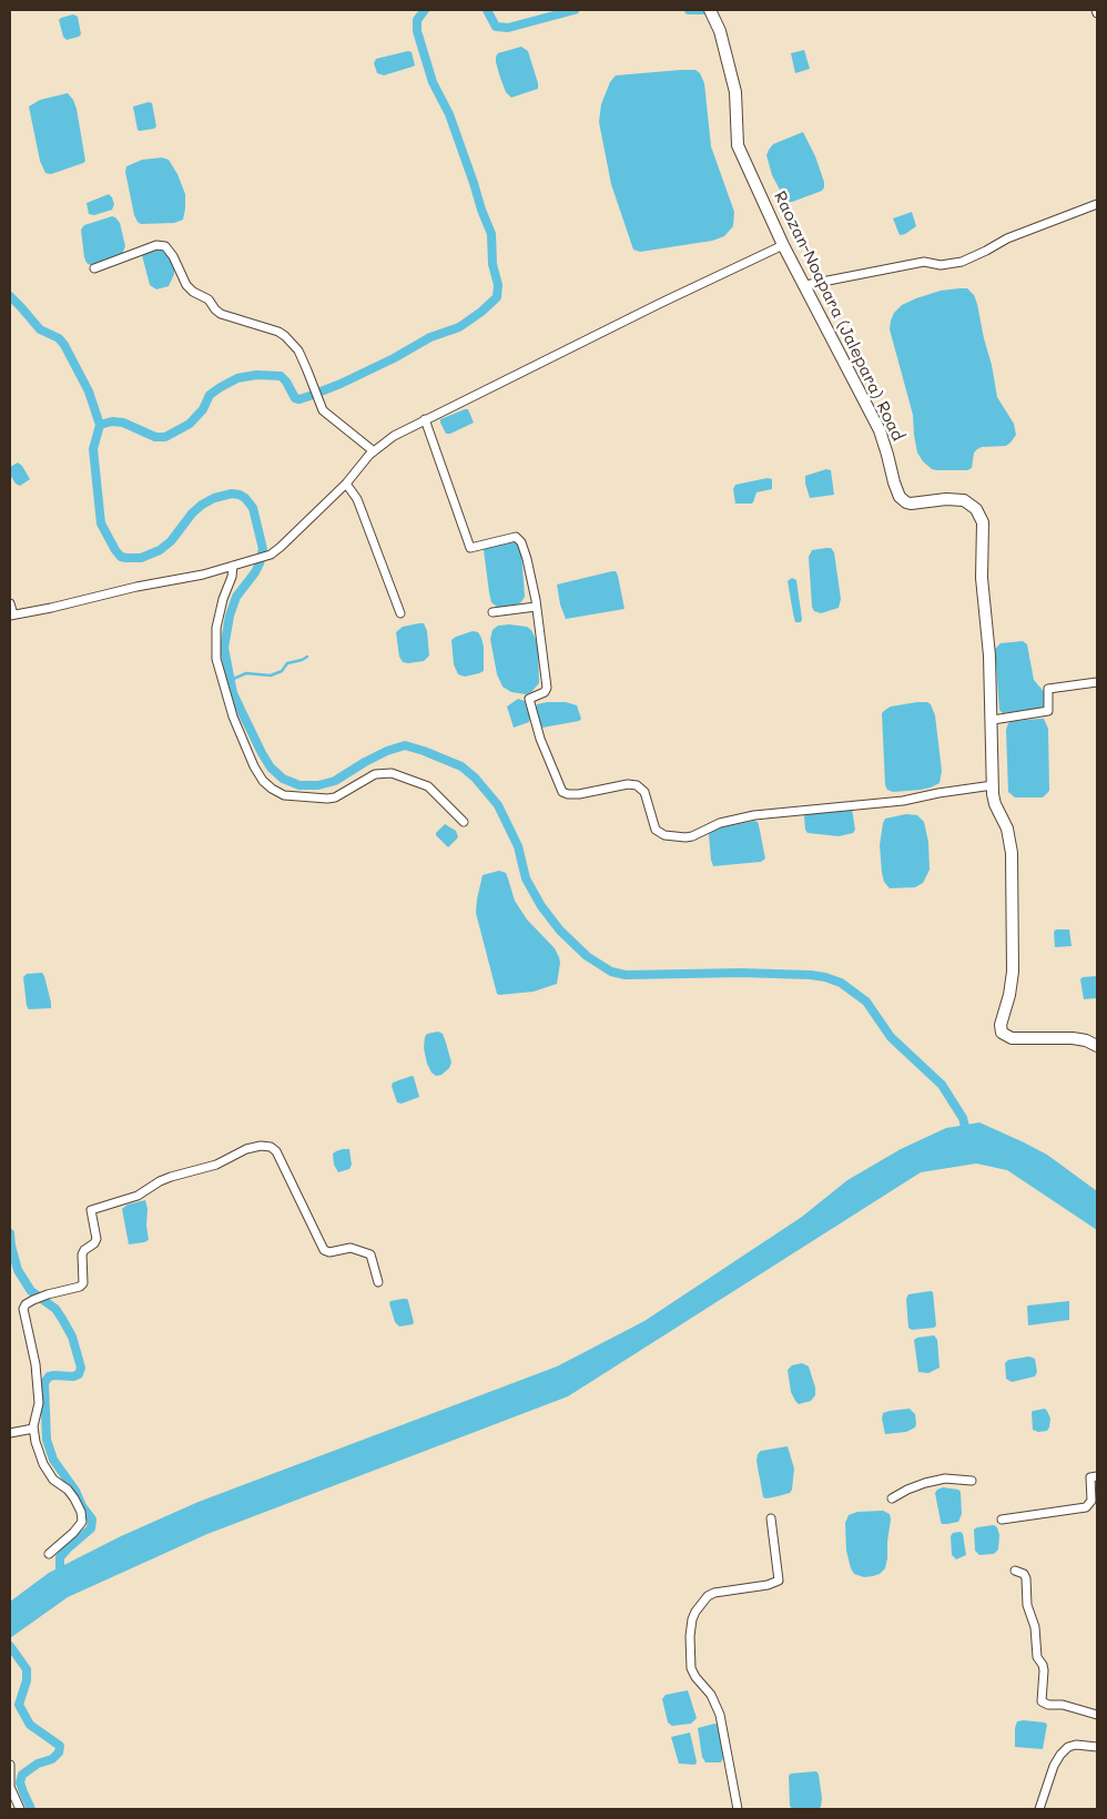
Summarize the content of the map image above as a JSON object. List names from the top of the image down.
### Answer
{
  "streets": {
    "main road": ["Raozan-Noapara (Jalepara) Road"]
  }
}
